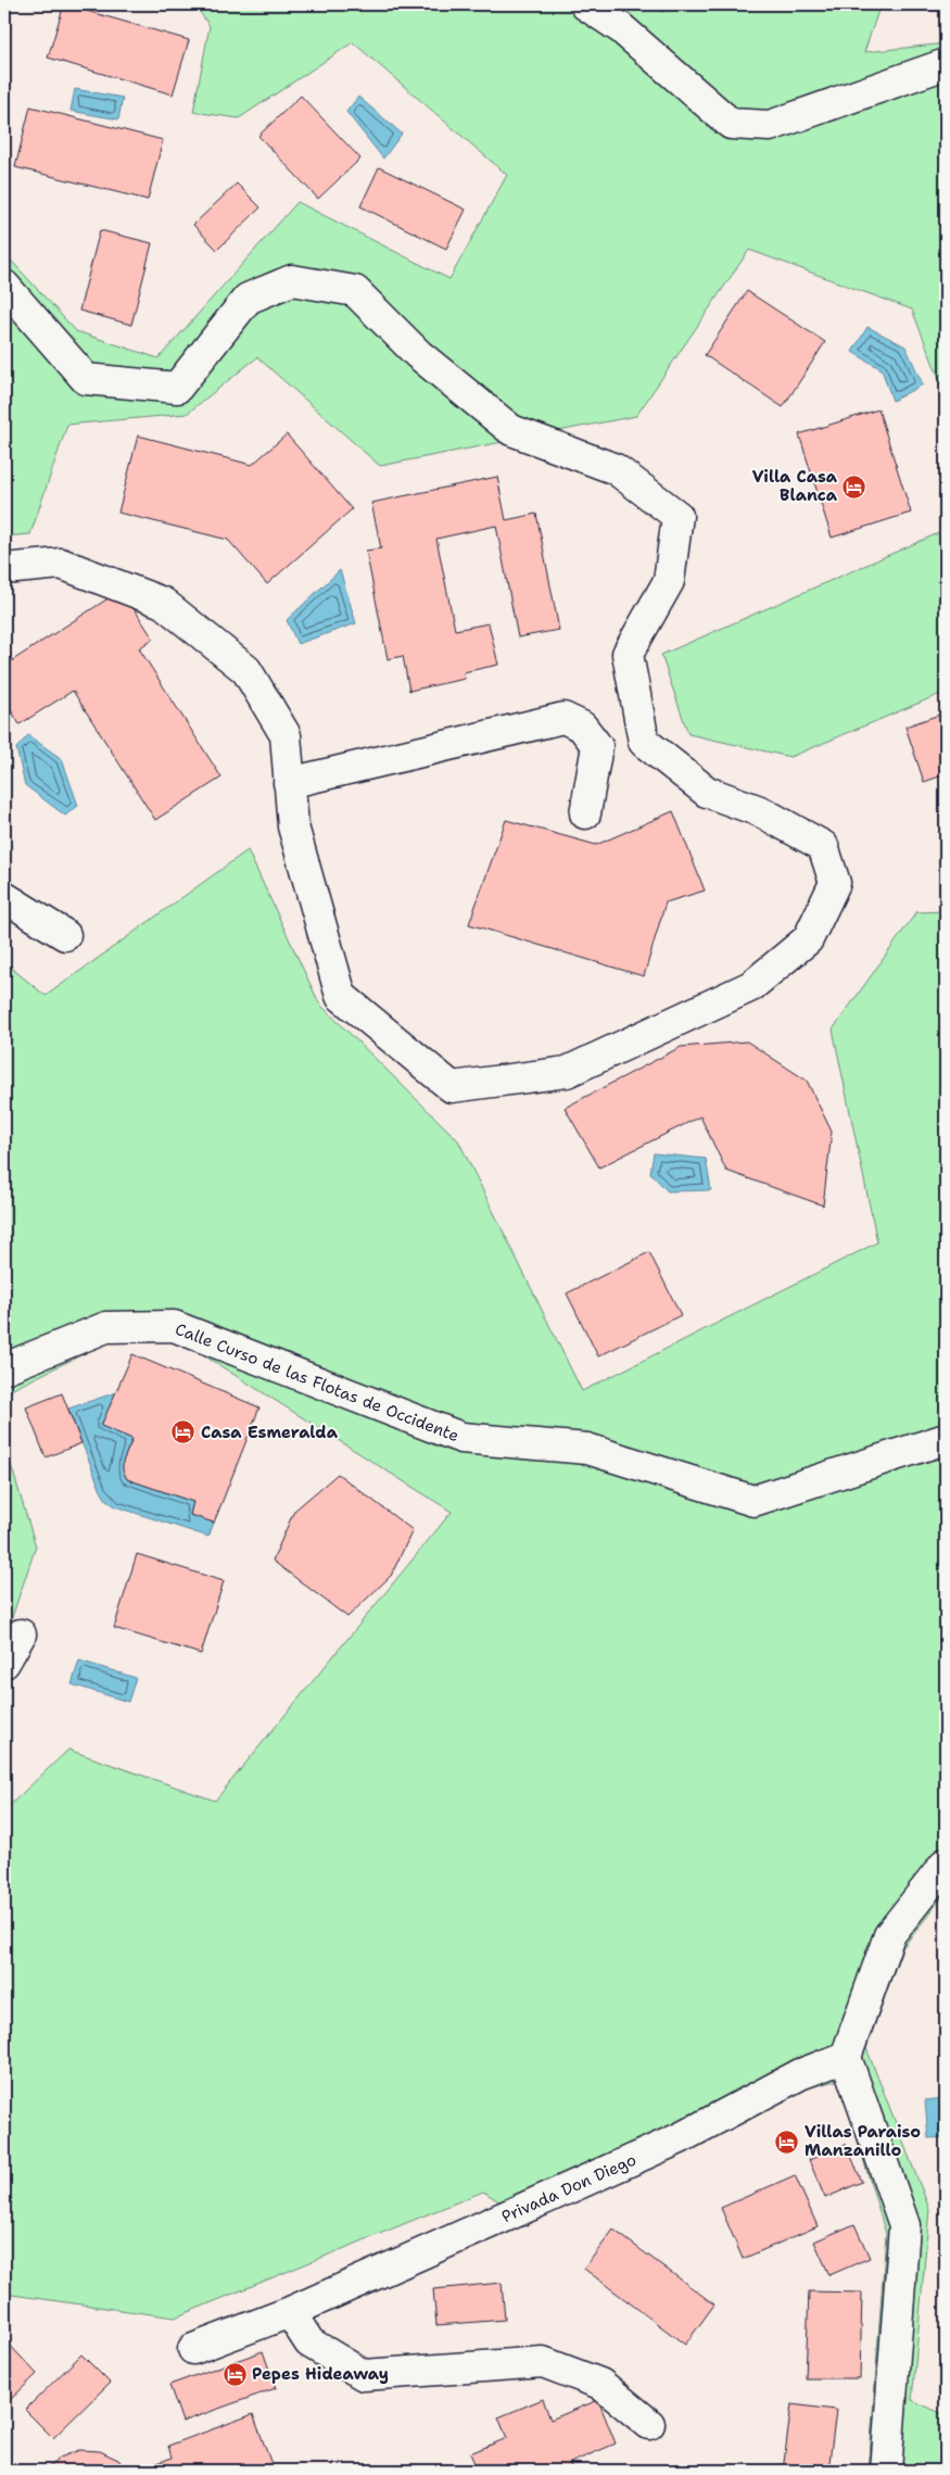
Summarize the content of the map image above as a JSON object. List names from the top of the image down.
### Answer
{
  "streets": {
    "street": ["Calle Curso de las Flotas de Occidente", "Privada Don Diego"]
  },
  "places": {
    "hotel": [
      "Villa Casa Blanca",
      "Casa Esmeralda",
      "Villas Paraiso Manzanillo",
      "Pepes Hideaway"
    ]
  }
}
